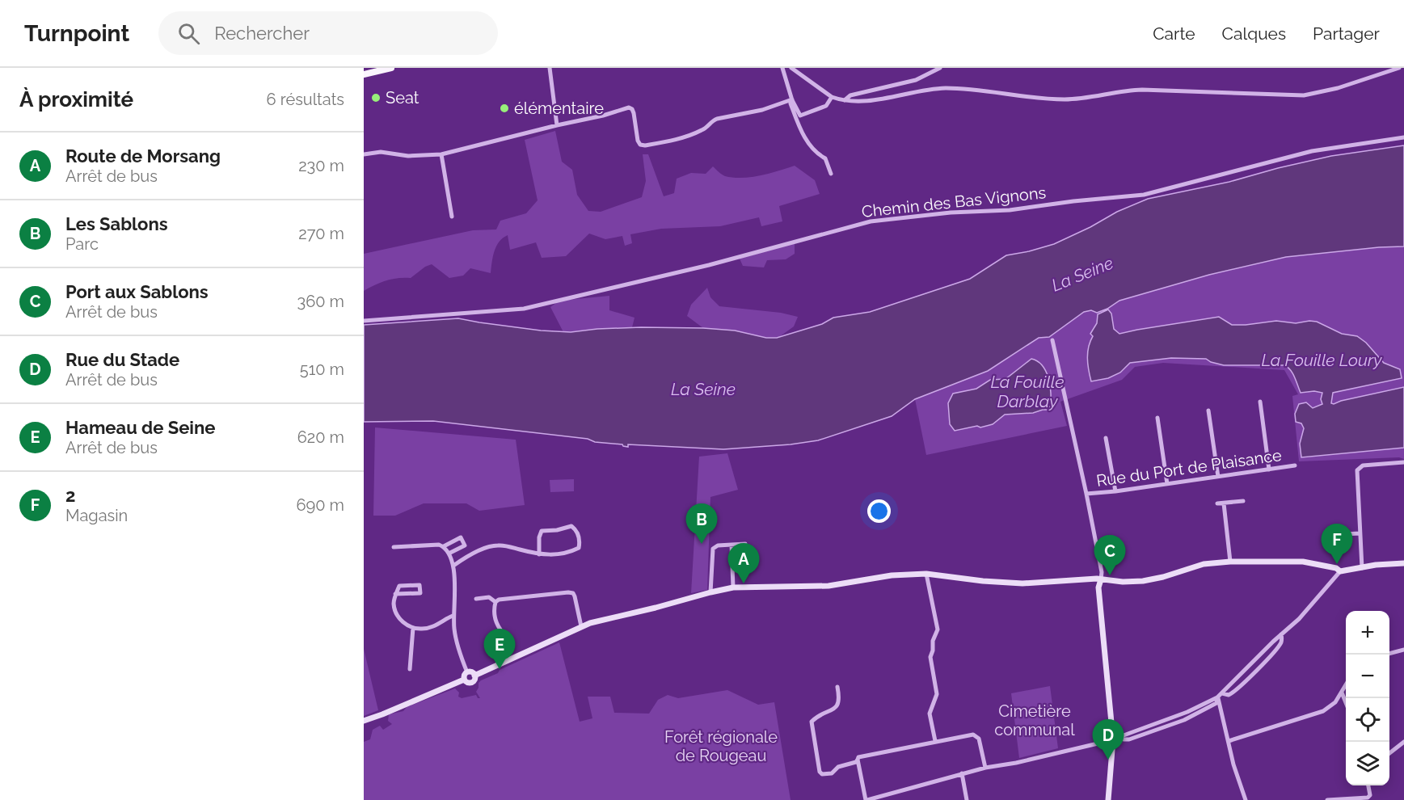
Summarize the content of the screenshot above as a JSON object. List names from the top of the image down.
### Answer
{
  "streets": {
    "street": ["Chemin des Bas Vignons", "Rue du Port de Plaisance"]
  },
  "water": ["La Seine", "La Fouille Loury", "La Fouille Darblay"],
  "parks": ["Cimetière communal", "Forêt régionale de Rougeau"],
  "places": ["Seat", "élémentaire"],
  "page": {
    "header": "Turnpoint",
    "search": "Rechercher",
    "nav": ["Carte", "Calques", "Partager"],
    "heading": ["À proximité", "6 résultats"],
    "list": [
      {
        "mark": "A",
        "name": "Route de Morsang",
        "note": "Arrêt de bus",
        "value": "230 m"
      },
      {
        "mark": "B",
        "name": "Les Sablons",
        "note": "Parc",
        "value": "270 m"
      },
      {
        "mark": "C",
        "name": "Port aux Sablons",
        "note": "Arrêt de bus",
        "value": "360 m"
      },
      {
        "mark": "D",
        "name": "Rue du Stade",
        "note": "Arrêt de bus",
        "value": "510 m"
      },
      {
        "mark": "E",
        "name": "Hameau de Seine",
        "note": "Arrêt de bus",
        "value": "620 m"
      },
      {
        "mark": "F",
        "name": "2",
        "note": "Magasin",
        "value": "690 m"
      }
    ],
    "pins": [
      "B",
      "F",
      "C",
      "A",
      "E",
      "D"
    ],
    "map_buttons": ["+", "−"]
  }
}
